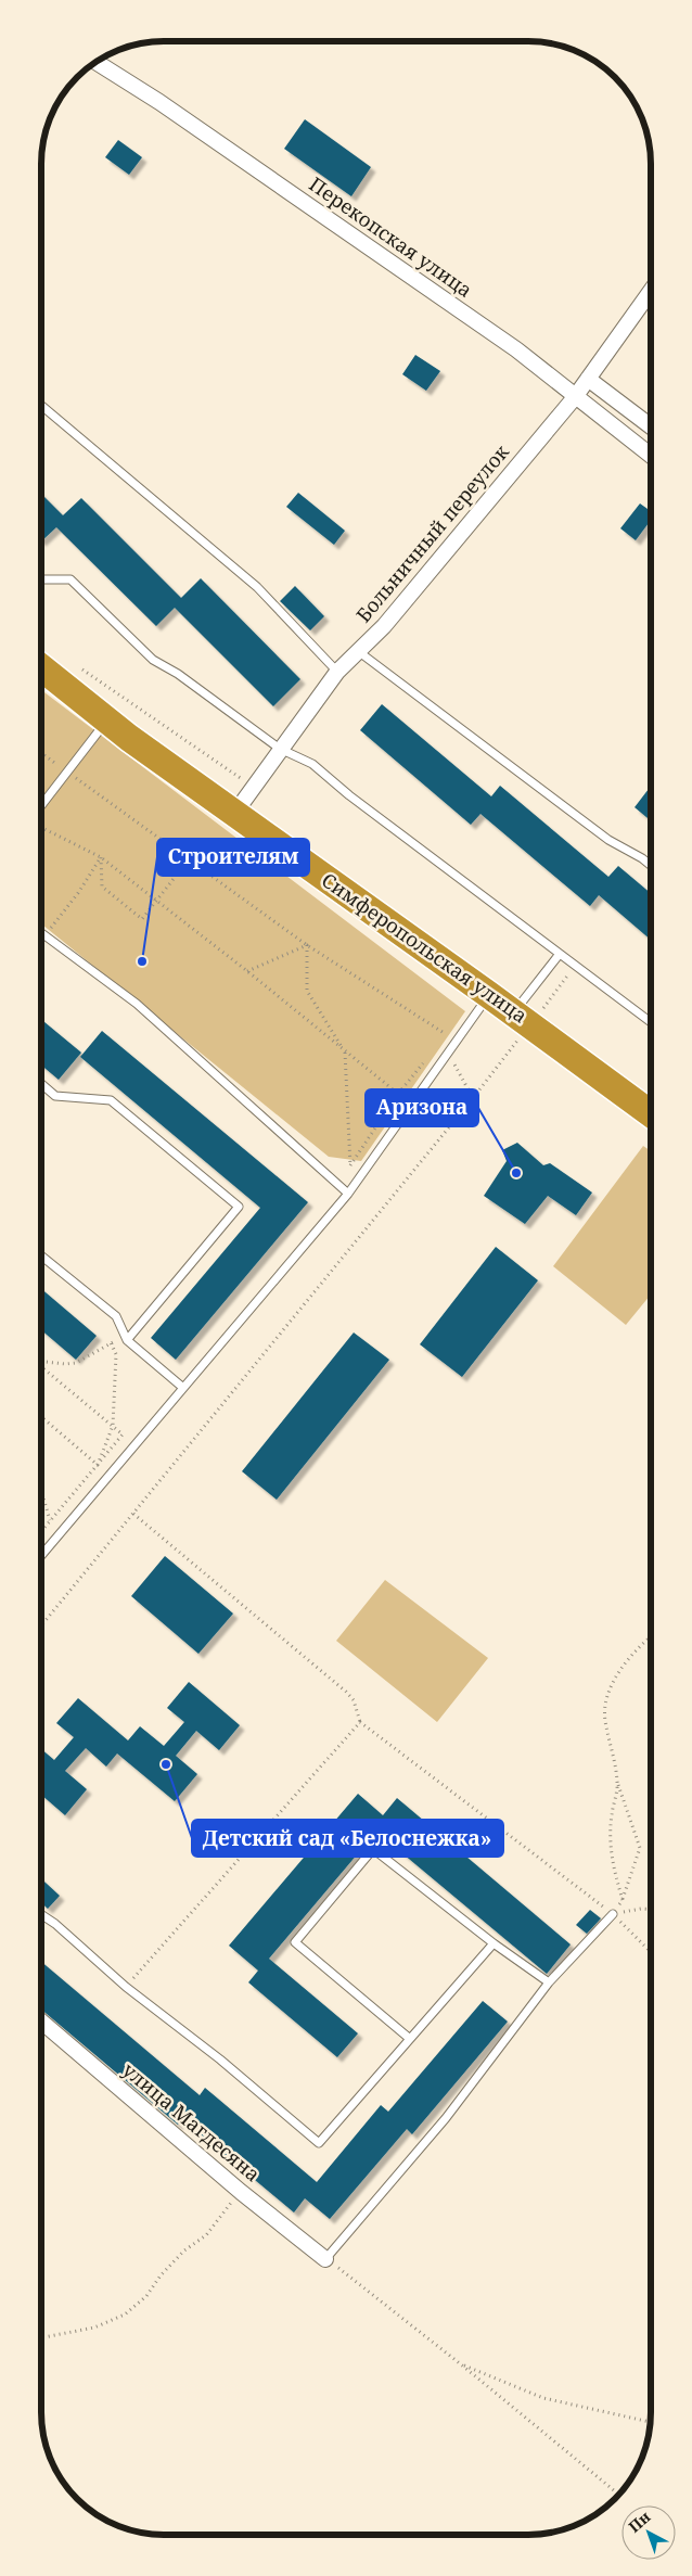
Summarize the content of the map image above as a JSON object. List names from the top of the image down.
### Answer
{
  "streets": {
    "highway": ["Симферопольская улица"],
    "street": ["Перекопская улица", "Больничный переулок", "улица Магдесяна"]
  },
  "crossings": [
    ["Перекопская улица", "Больничный переулок"],
    ["Больничный переулок", "Симферопольская улица"]
  ],
  "places": ["Строителям", "Аризона", "Детский сад «Белоснежка»"],
  "north": "top left"
}
